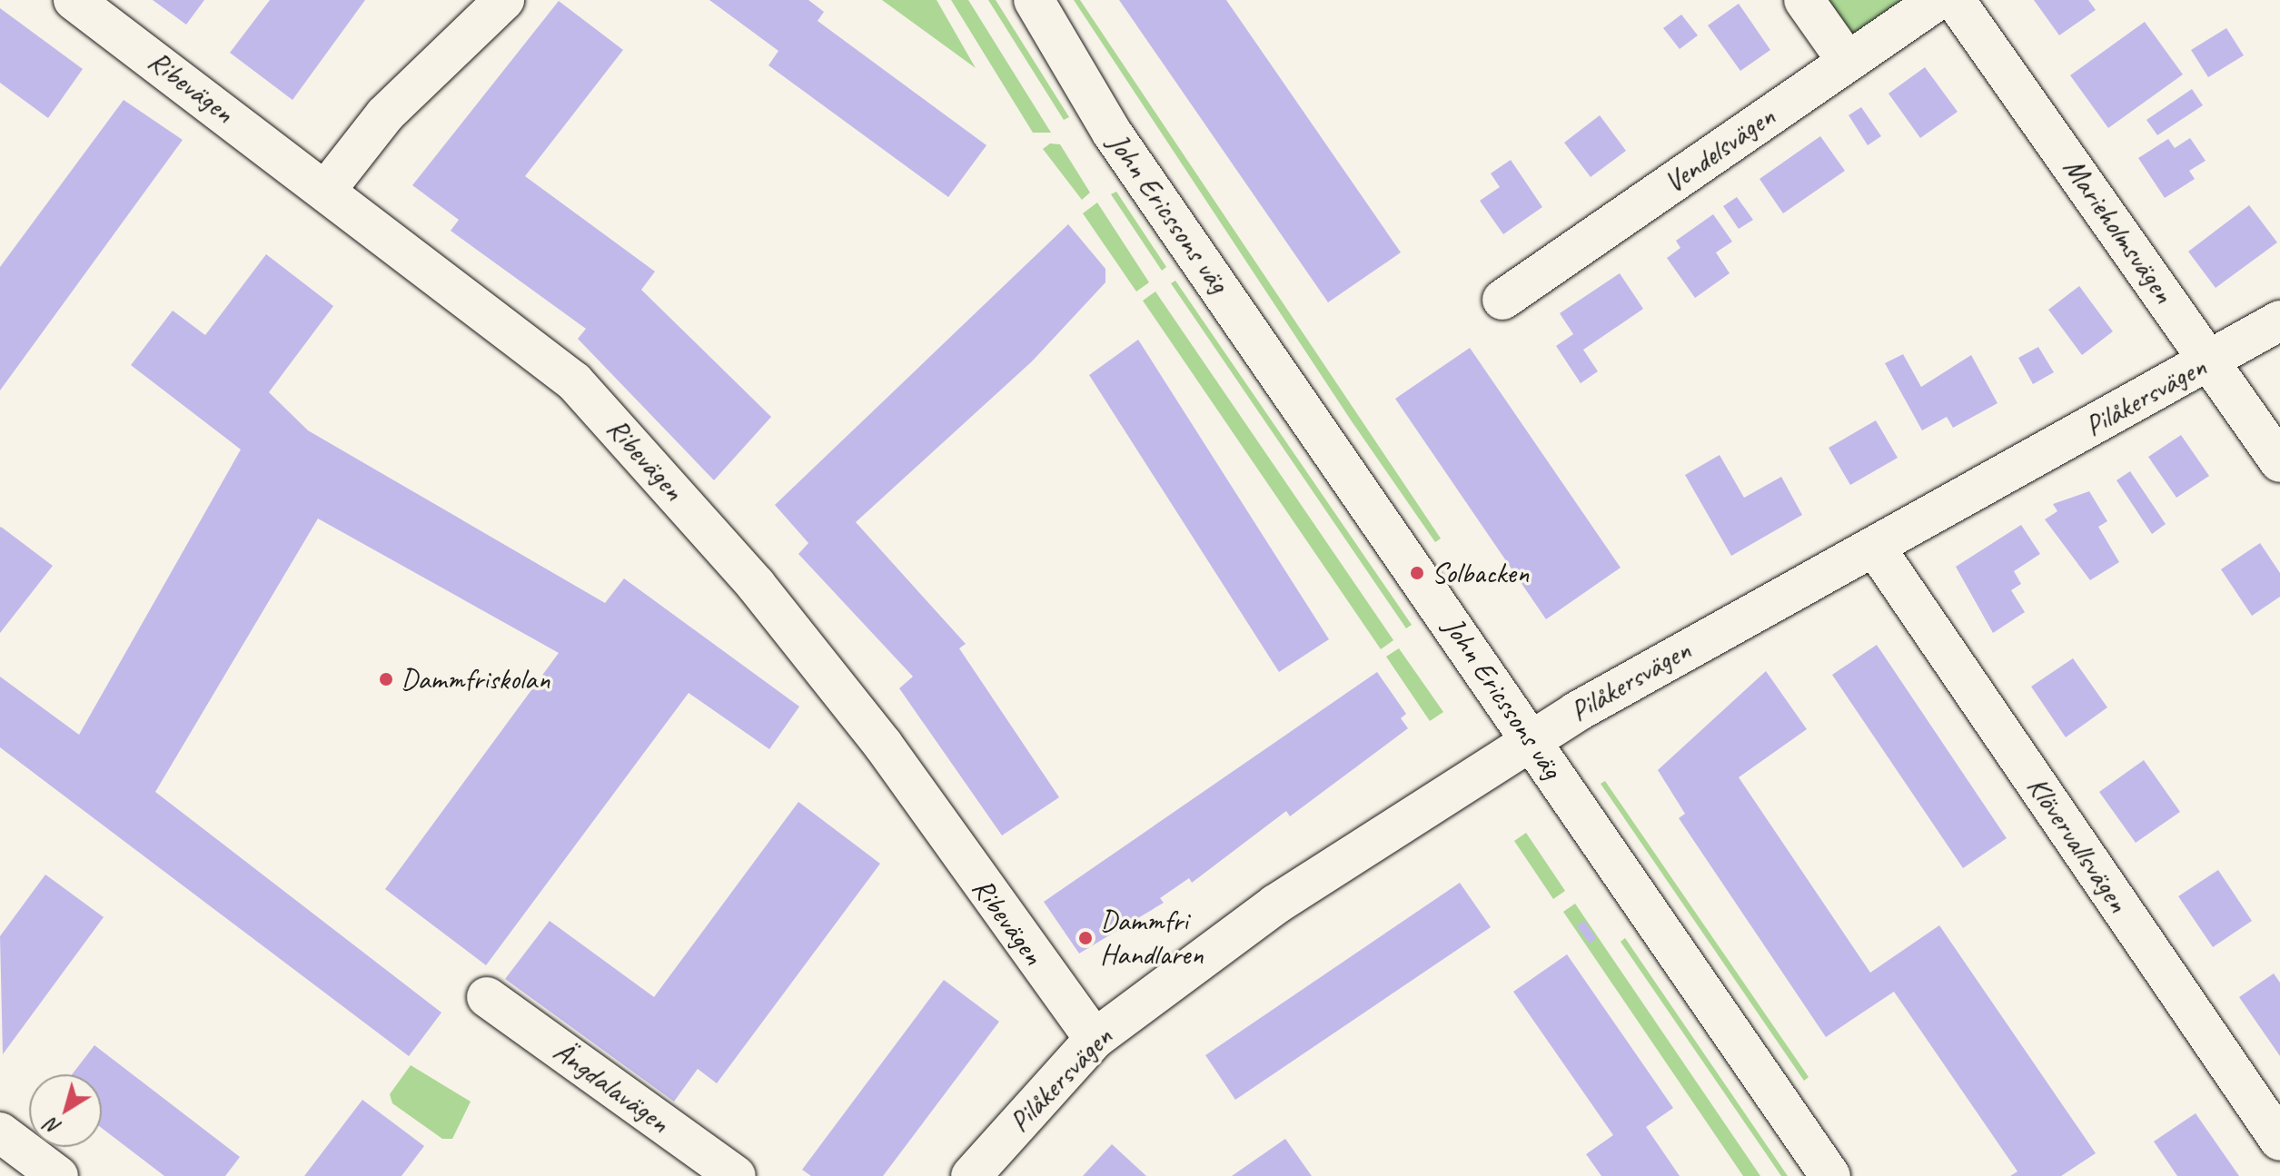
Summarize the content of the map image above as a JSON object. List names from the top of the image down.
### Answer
{
  "streets": {
    "street": [
      "Ribevägen",
      "Vendelsvägen",
      "John Ericssons väg",
      "Marieholmsvägen",
      "Pilåkersvägen",
      "Klövervallsvägen",
      "Ängdalavägen"
    ]
  },
  "crossings": [
    ["Ribevägen", "Pilåkersvägen"],
    ["John Ericssons väg", "Pilåkersvägen"],
    ["Marieholmsvägen", "Pilåkersvägen"],
    ["Pilåkersvägen", "Klövervallsvägen"]
  ],
  "places": ["Solbacken", "Dammfriskolan", "Dammfri Handlaren"],
  "north": "bottom left"
}
